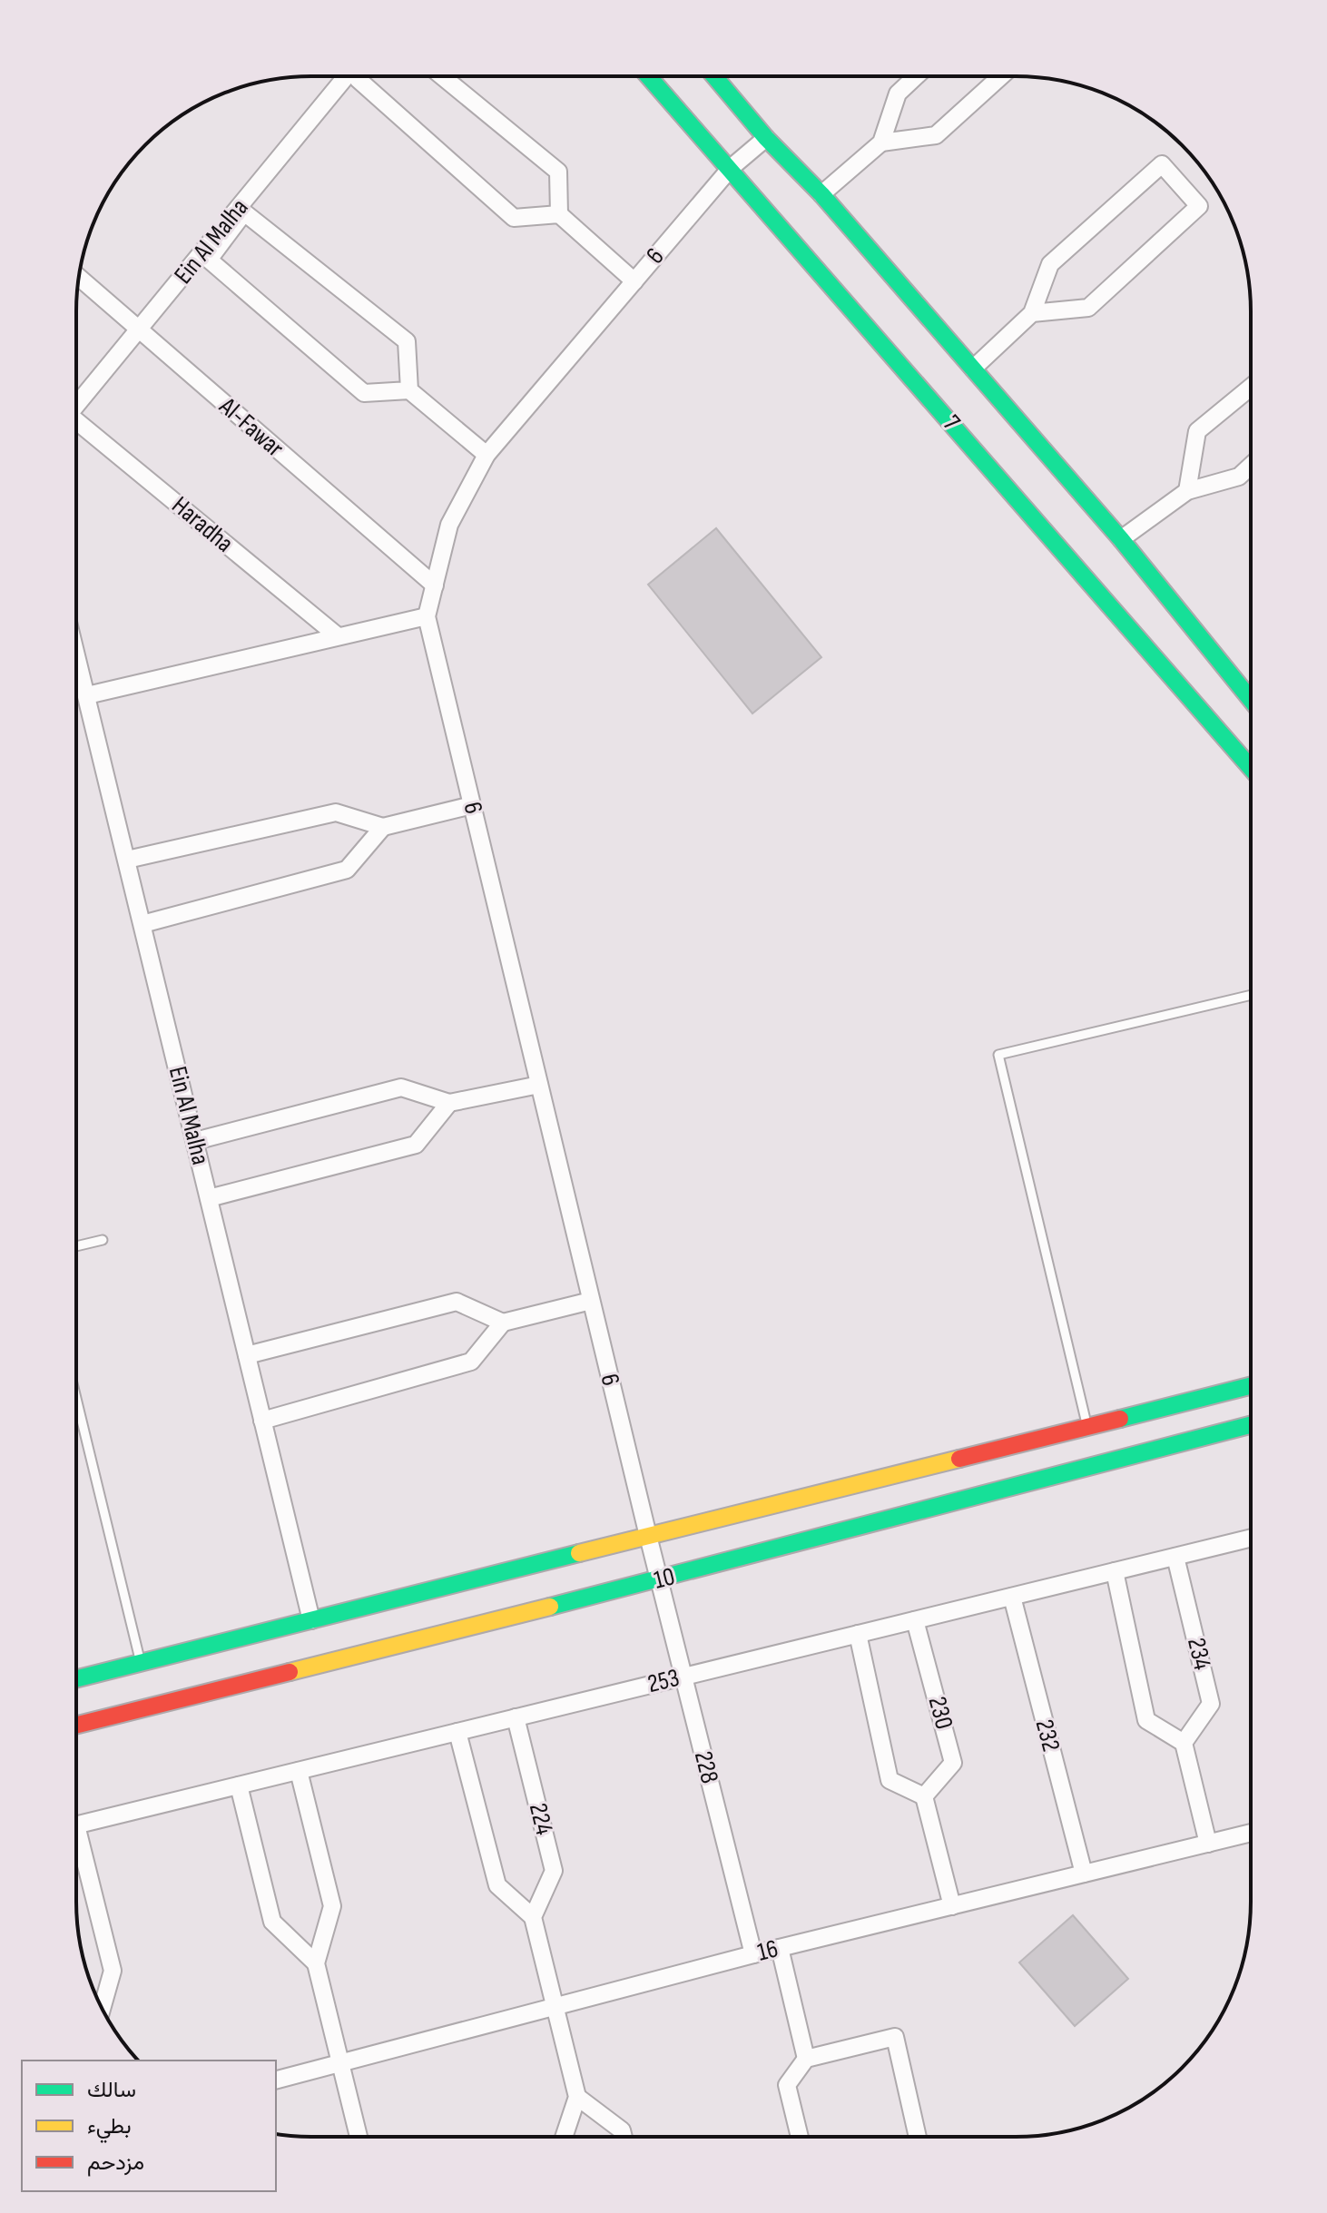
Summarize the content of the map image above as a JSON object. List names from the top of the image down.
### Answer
{
  "streets": {
    "street": [
      "Ein Al Malha",
      "6",
      "7",
      "Al-Fawar",
      "Haradha",
      "10",
      "234",
      "253",
      "230",
      "232",
      "228",
      "224",
      "16"
    ]
  },
  "crossings": [
    ["Ein Al Malha", "Al-Fawar"],
    ["Ein Al Malha", "10"],
    ["6", "7"],
    ["6", "Al-Fawar"],
    ["6", "10"],
    ["6", "228"],
    ["10", "228"],
    ["234", "253"],
    ["253", "230"],
    ["253", "232"],
    ["253", "228"],
    ["253", "224"],
    ["232", "16"],
    ["228", "16"]
  ],
  "legend": ["سالك", "بطيء", "مزدحم"]
}
